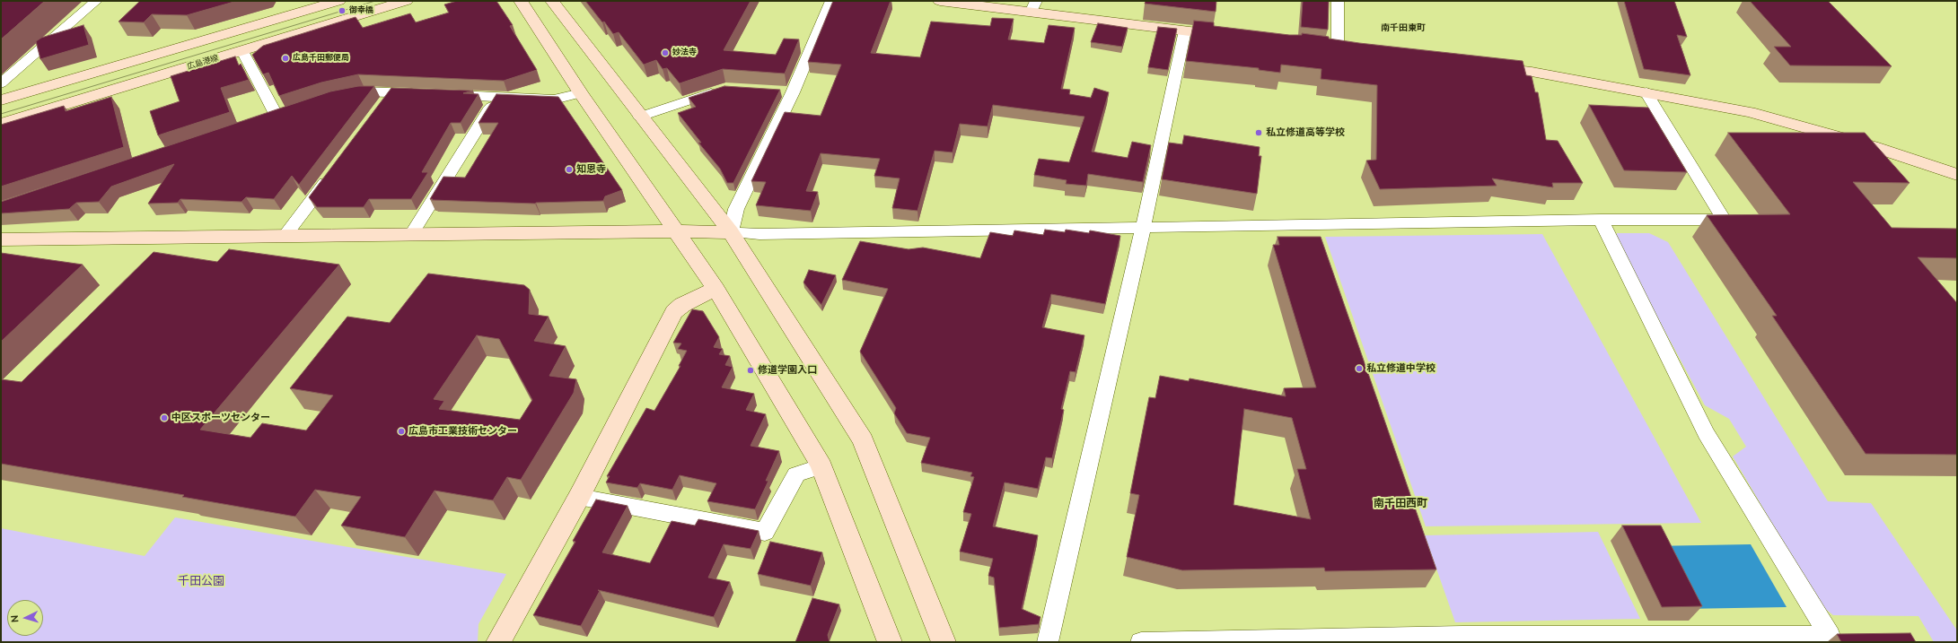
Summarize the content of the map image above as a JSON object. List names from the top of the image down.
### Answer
{
  "streets": {
    "street": ["広島港線"]
  },
  "districts": ["南千田東町", "南千田西町"],
  "parks": ["千田公園"],
  "places": [
    "御幸橋",
    "妙法寺",
    "広島千田郵便局",
    "私立修道高等学校",
    "知恩寺",
    "私立修道中学校",
    "修道学園入口",
    "中区スポーツセンター",
    "広島市工業技術センター"
  ],
  "north": "left"
}
